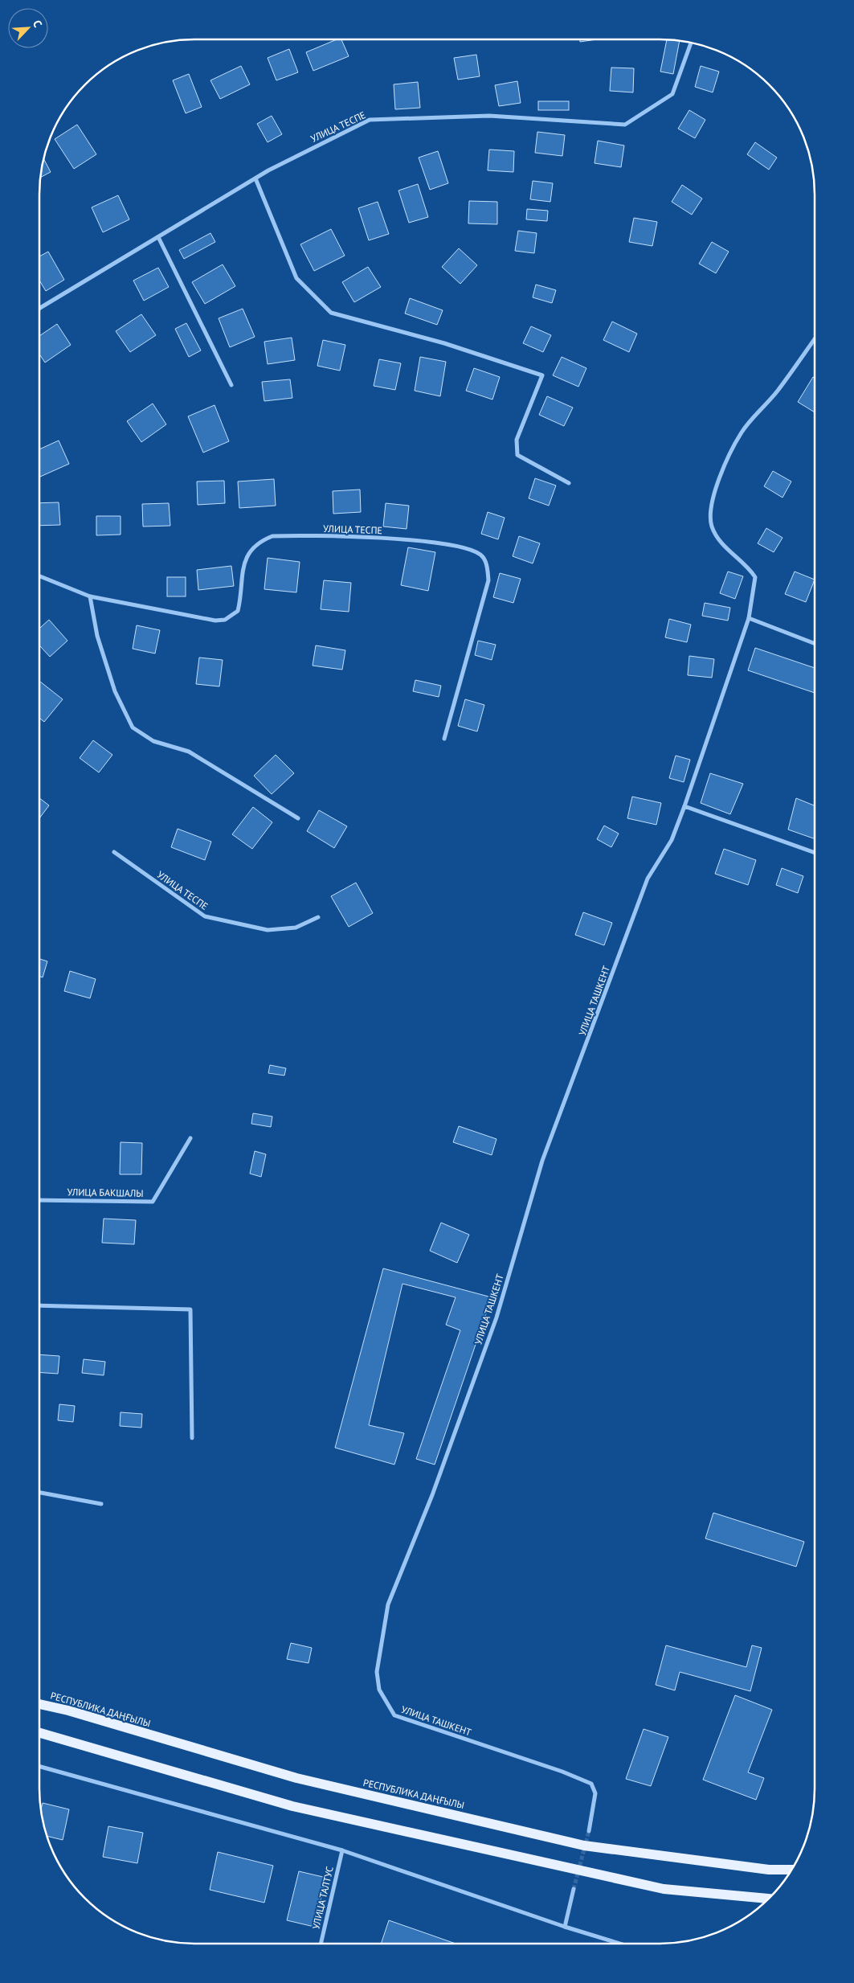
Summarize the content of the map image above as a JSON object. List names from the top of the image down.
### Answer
{
  "streets": {
    "main road": ["РЕСПУБЛИКА ДАҢҒЫЛЫ"],
    "street": [
      "УЛИЦА ТЕСПЕ",
      "УЛИЦА ТАШКЕНТ",
      "УЛИЦА БАКШАЛЫ",
      "УЛИЦА ТАЛТУС"
    ]
  },
  "north": "top right"
}
